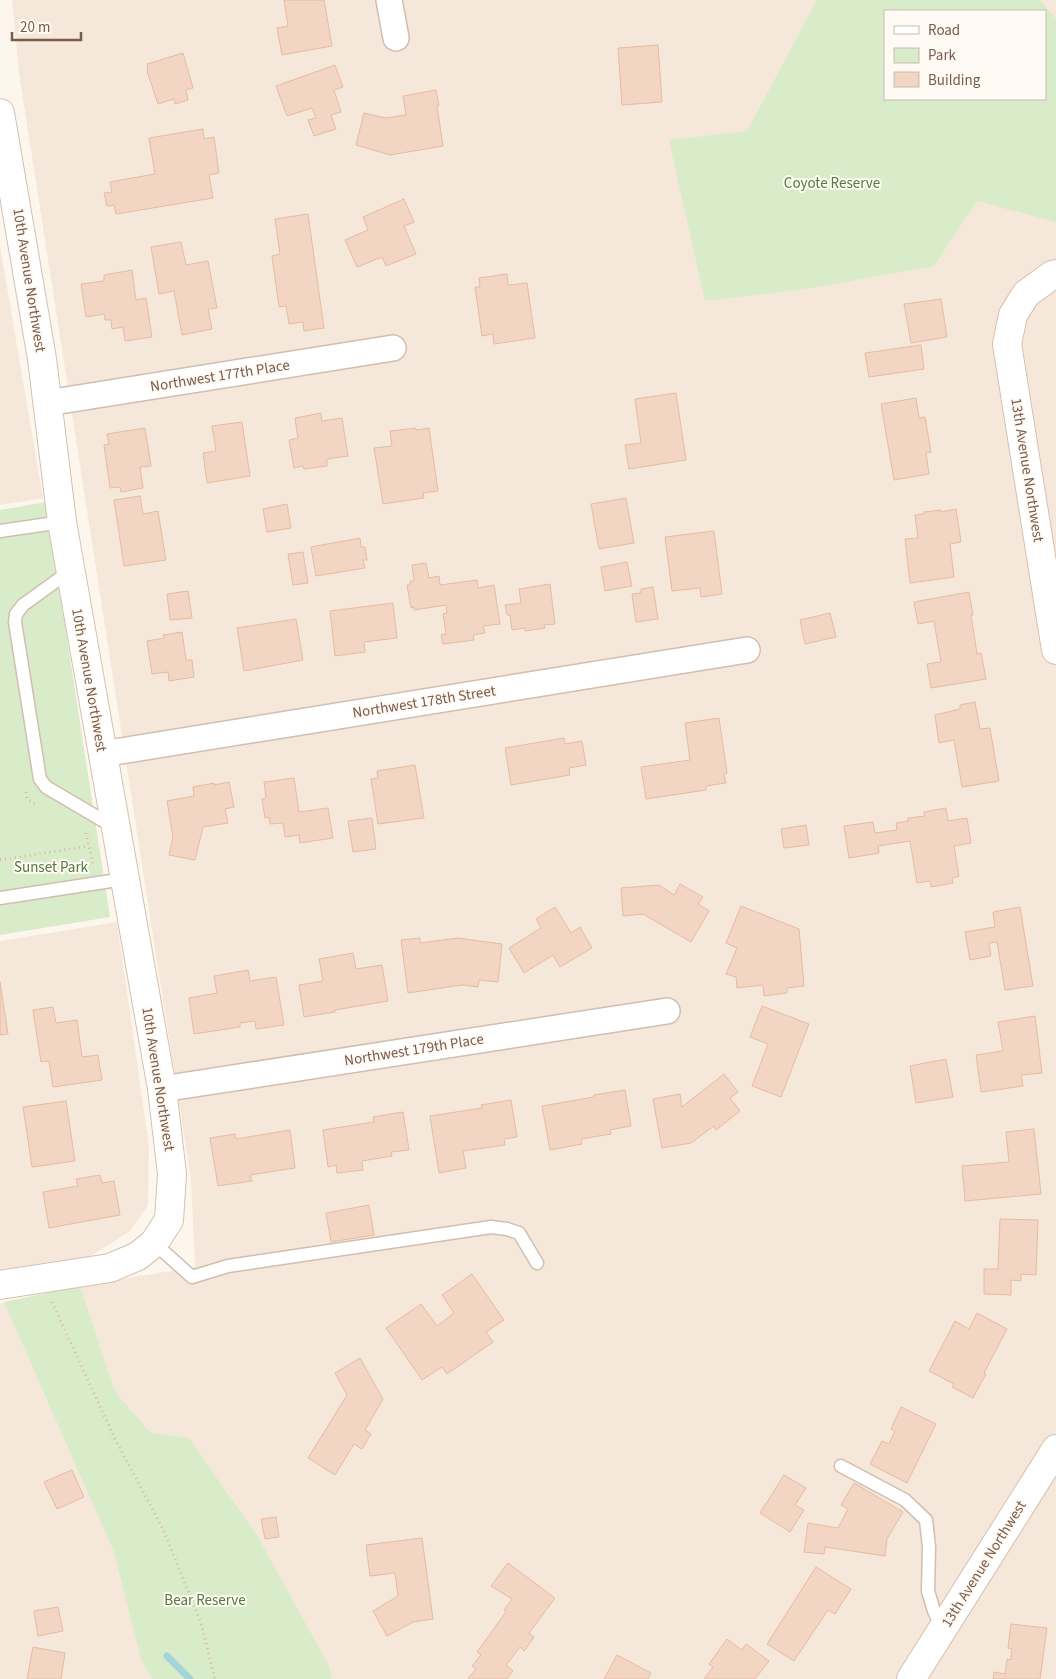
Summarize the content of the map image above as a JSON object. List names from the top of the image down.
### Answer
{
  "streets": {
    "street": [
      "10th Avenue Northwest",
      "Northwest 177th Place",
      "13th Avenue Northwest",
      "Northwest 178th Street",
      "Northwest 179th Place"
    ]
  },
  "crossings": [
    ["10th Avenue Northwest", "Northwest 177th Place"],
    ["10th Avenue Northwest", "Northwest 178th Street"],
    ["10th Avenue Northwest", "Northwest 179th Place"]
  ],
  "parks": ["Coyote Reserve", "Sunset Park", "Bear Reserve"],
  "legend": ["Road", "Park", "Building"],
  "scale_bar": "20 m"
}
